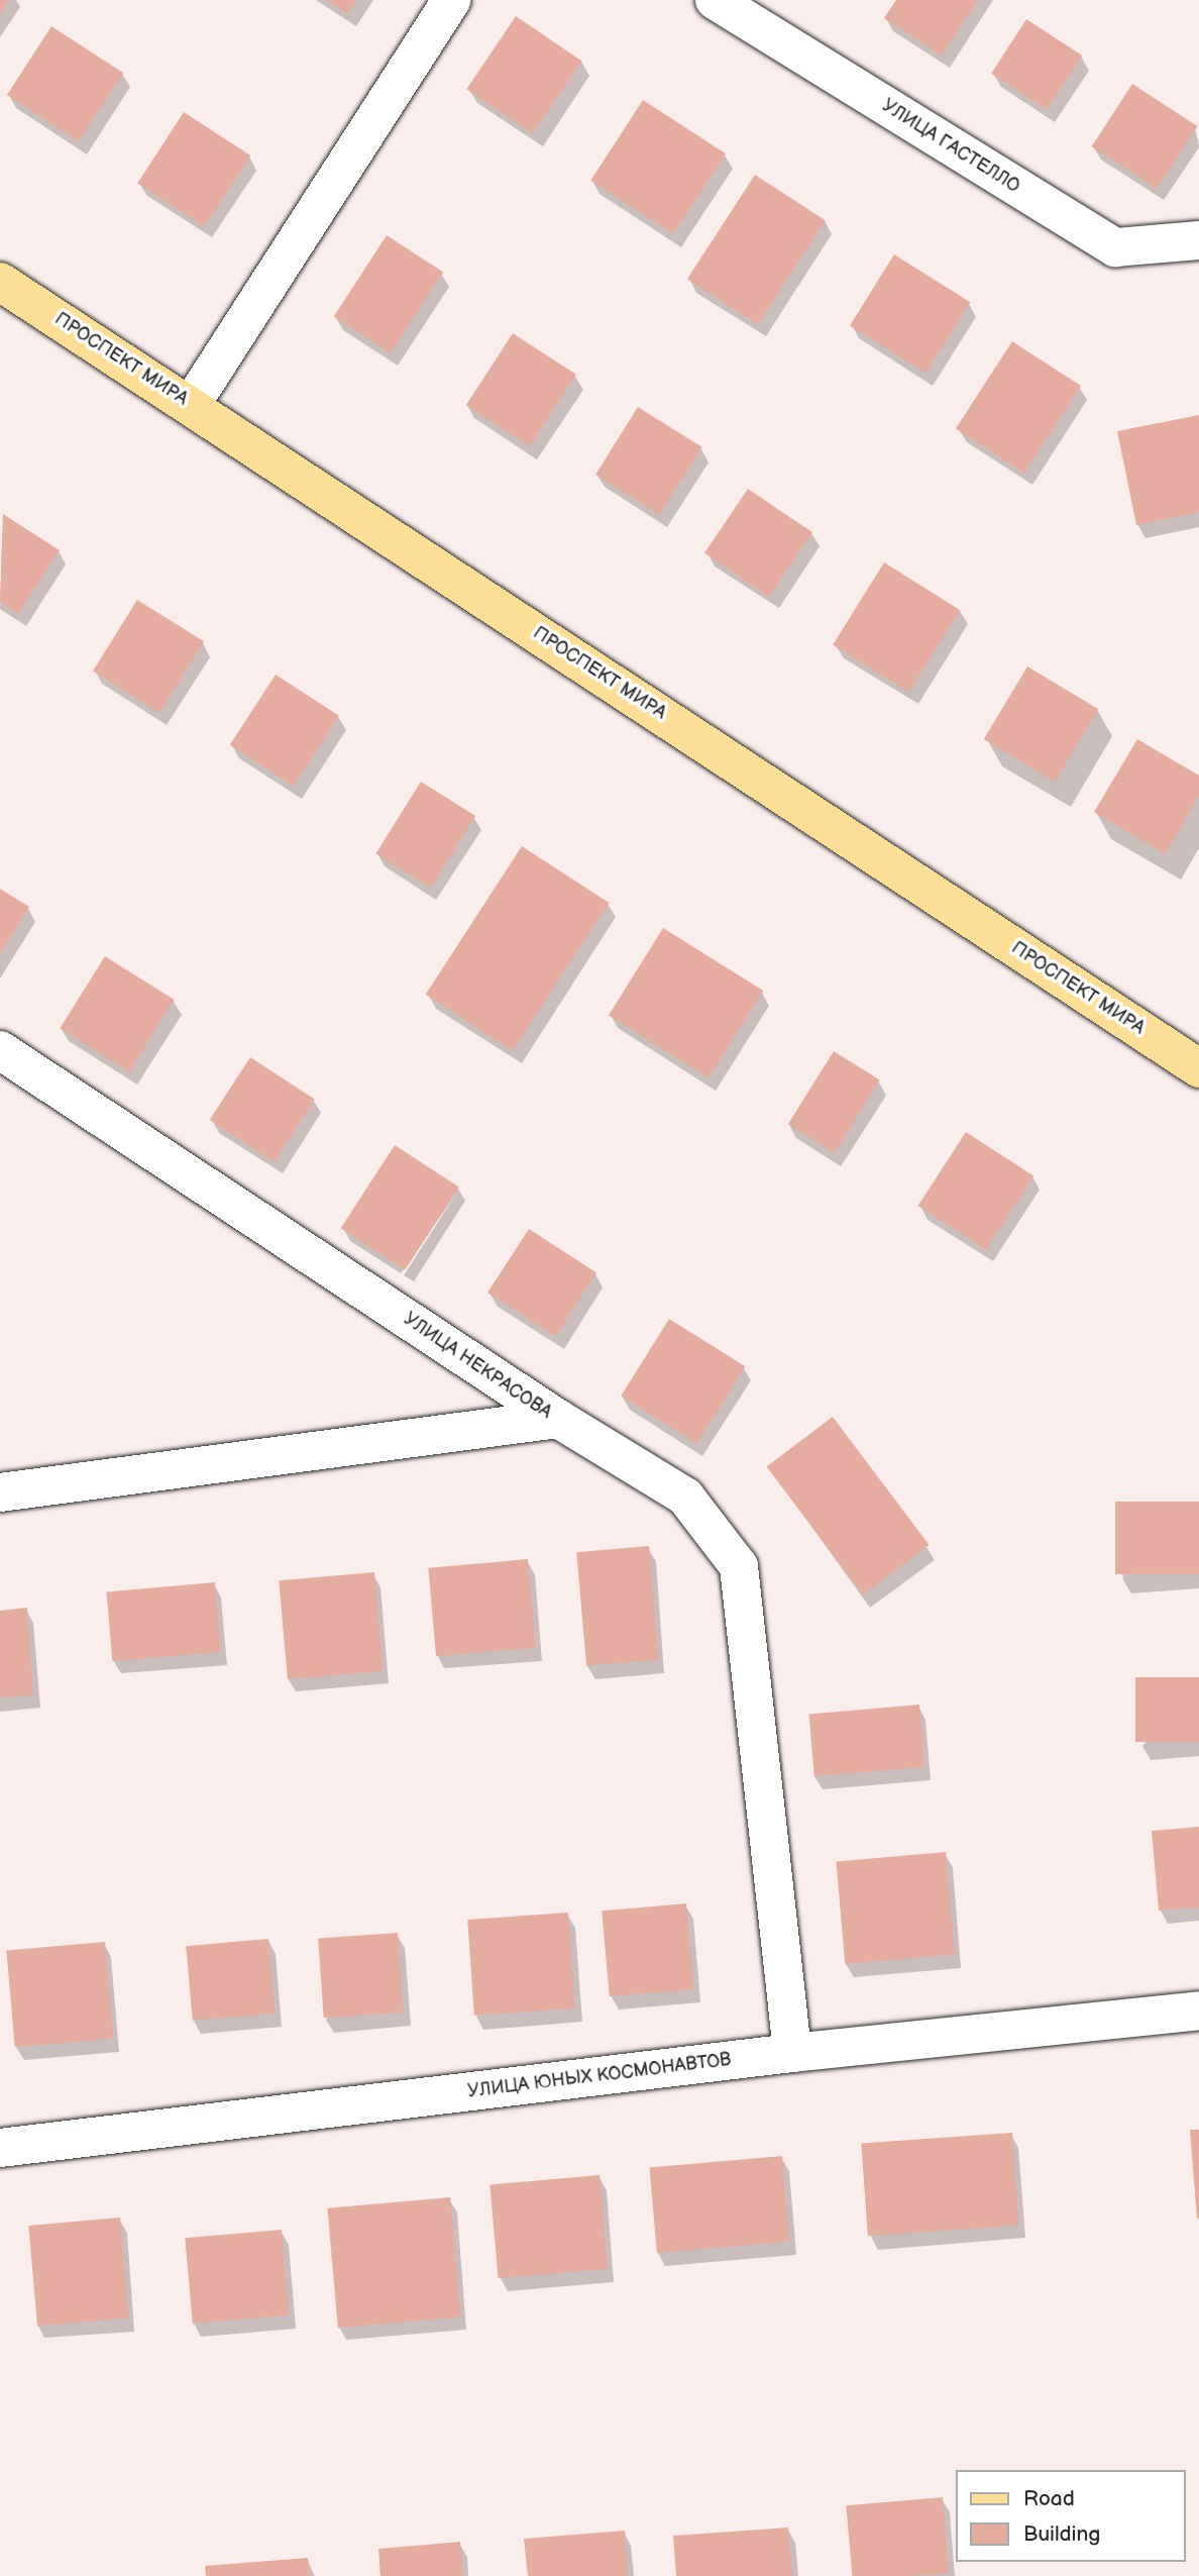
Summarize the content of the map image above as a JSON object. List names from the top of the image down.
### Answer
{
  "streets": {
    "main road": ["ПРОСПЕКТ МИРА"],
    "street": ["УЛИЦА ГАСТЕЛЛО", "УЛИЦА НЕКРАСОВА", "УЛИЦА ЮНЫХ КОСМОНАВТОВ"]
  },
  "legend": ["Road", "Building"]
}
